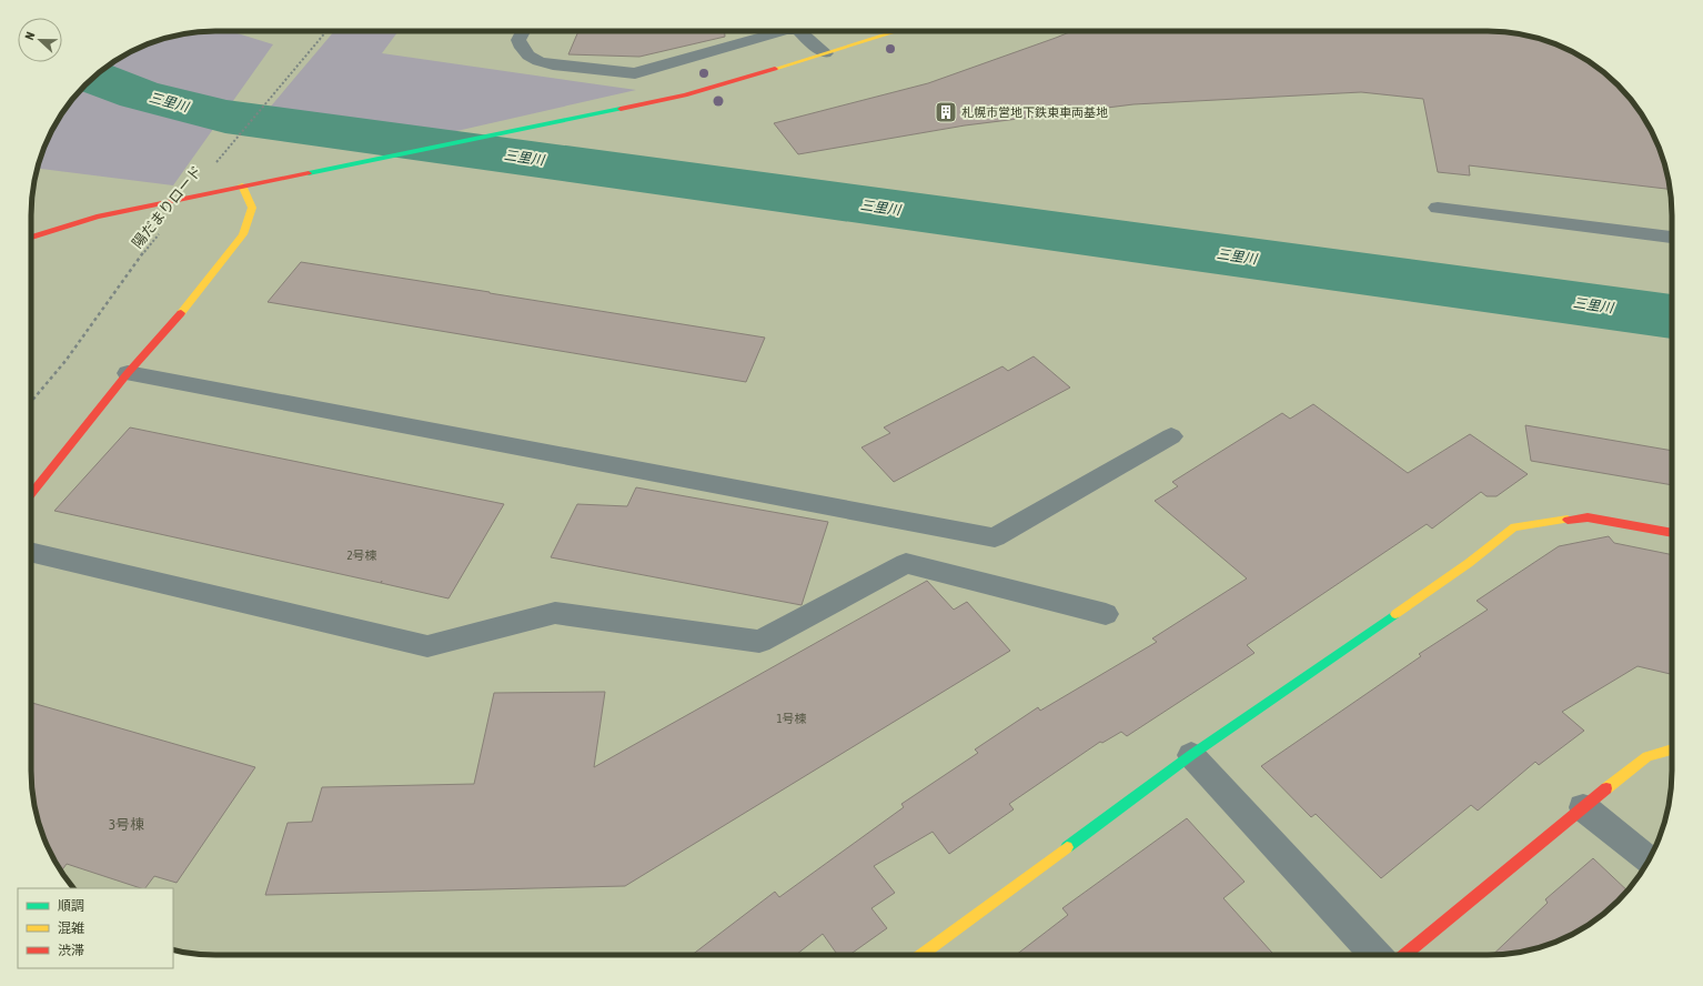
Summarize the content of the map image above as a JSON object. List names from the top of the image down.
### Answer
{
  "streets": {
    "path": ["陽だまりロード"]
  },
  "water": ["三里川"],
  "places": {
    "building": ["札幌市営地下鉄東車両基地"]
  },
  "house_numbers": ["2号棟", "1号棟", "3号棟"],
  "legend": ["順調", "混雑", "渋滞"],
  "north": "left"
}
